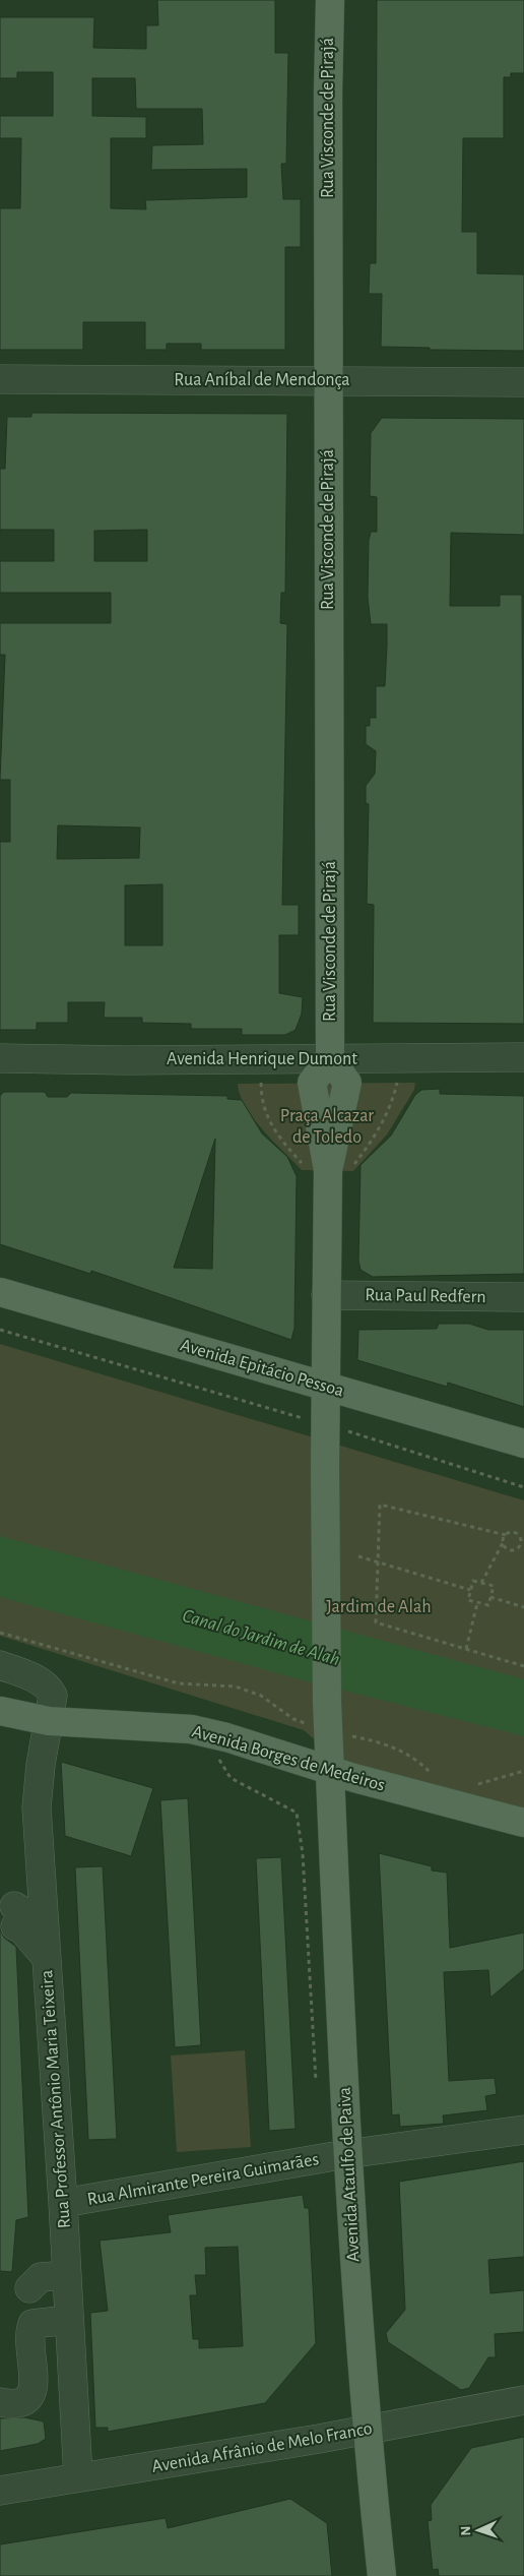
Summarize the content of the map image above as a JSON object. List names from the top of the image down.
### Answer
{
  "streets": {
    "main road": [
      "Rua Visconde de Pirajá",
      "Avenida Epitácio Pessoa",
      "Avenida Borges de Medeiros",
      "Avenida Ataulfo de Paiva"
    ],
    "street": [
      "Rua Aníbal de Mendonça",
      "Avenida Henrique Dumont",
      "Rua Paul Redfern",
      "Rua Professor Antônio Maria Teixeira",
      "Rua Almirante Pereira Guimarães",
      "Avenida Afrânio de Melo Franco"
    ]
  },
  "crossings": [
    ["Rua Visconde de Pirajá", "Rua Aníbal de Mendonça"],
    ["Rua Visconde de Pirajá", "Avenida Henrique Dumont"],
    ["Avenida Epitácio Pessoa", "Avenida Ataulfo de Paiva"],
    ["Avenida Borges de Medeiros", "Rua Professor Antônio Maria Teixeira"],
    ["Avenida Borges de Medeiros", "Avenida Ataulfo de Paiva"],
    ["Rua Professor Antônio Maria Teixeira", "Rua Almirante Pereira Guimarães"],
    ["Rua Professor Antônio Maria Teixeira", "Avenida Afrânio de Melo Franco"],
    ["Avenida Ataulfo de Paiva", "Rua Almirante Pereira Guimarães"],
    ["Avenida Ataulfo de Paiva", "Avenida Afrânio de Melo Franco"]
  ],
  "water": ["Canal do Jardim de Alah"],
  "parks": ["Praça Alcazar de Toledo", "Jardim de Alah"],
  "north": "left"
}
